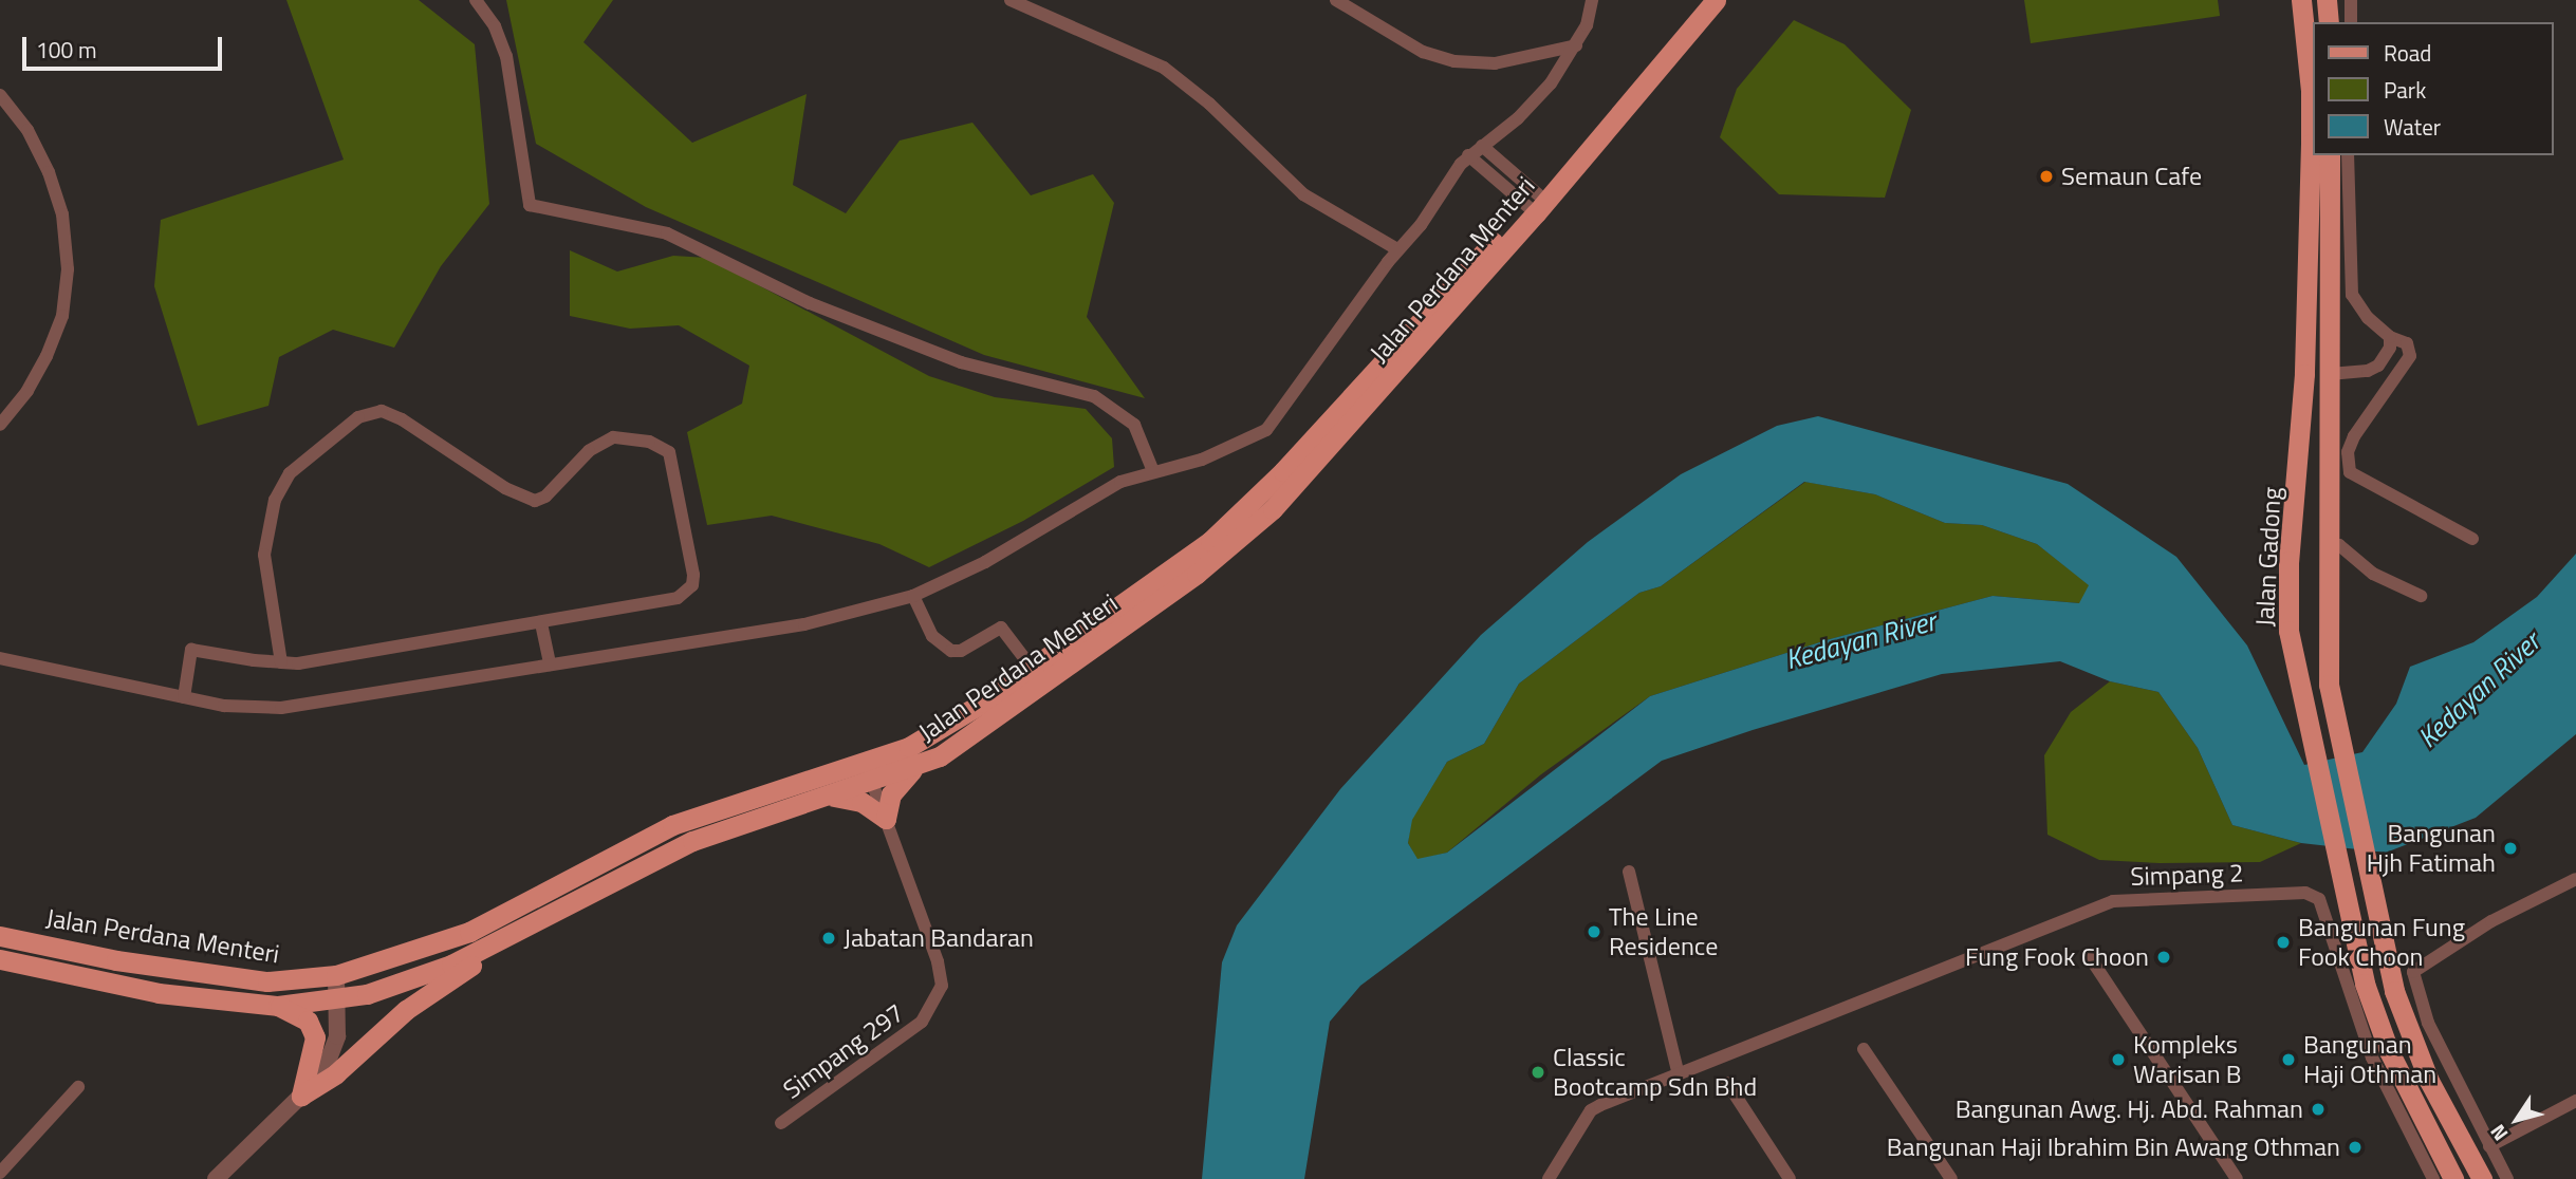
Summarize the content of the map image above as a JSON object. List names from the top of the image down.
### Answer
{
  "streets": {
    "main road": ["Jalan Perdana Menteri", "Jalan Gadong"],
    "street": ["Simpang 2", "Simpang 297"]
  },
  "crossings": [
    ["Jalan Perdana Menteri", "Simpang 297"]
  ],
  "water": ["Kedayan River"],
  "places": [
    "Semaun Cafe",
    "Bangunan Hjh Fatimah",
    "The Line Residence",
    "Jabatan Bandaran",
    "Bangunan Fung Fook Choon",
    "Fung Fook Choon",
    "Kompleks Warisan B",
    "Bangunan Haji Othman",
    "Classic Bootcamp Sdn Bhd",
    "Bangunan Awg. Hj. Abd. Rahman",
    "Bangunan Haji Ibrahim Bin Awang Othman"
  ],
  "legend": ["Road", "Park", "Water"],
  "scale_bar": "100 m",
  "north": "bottom left"
}
